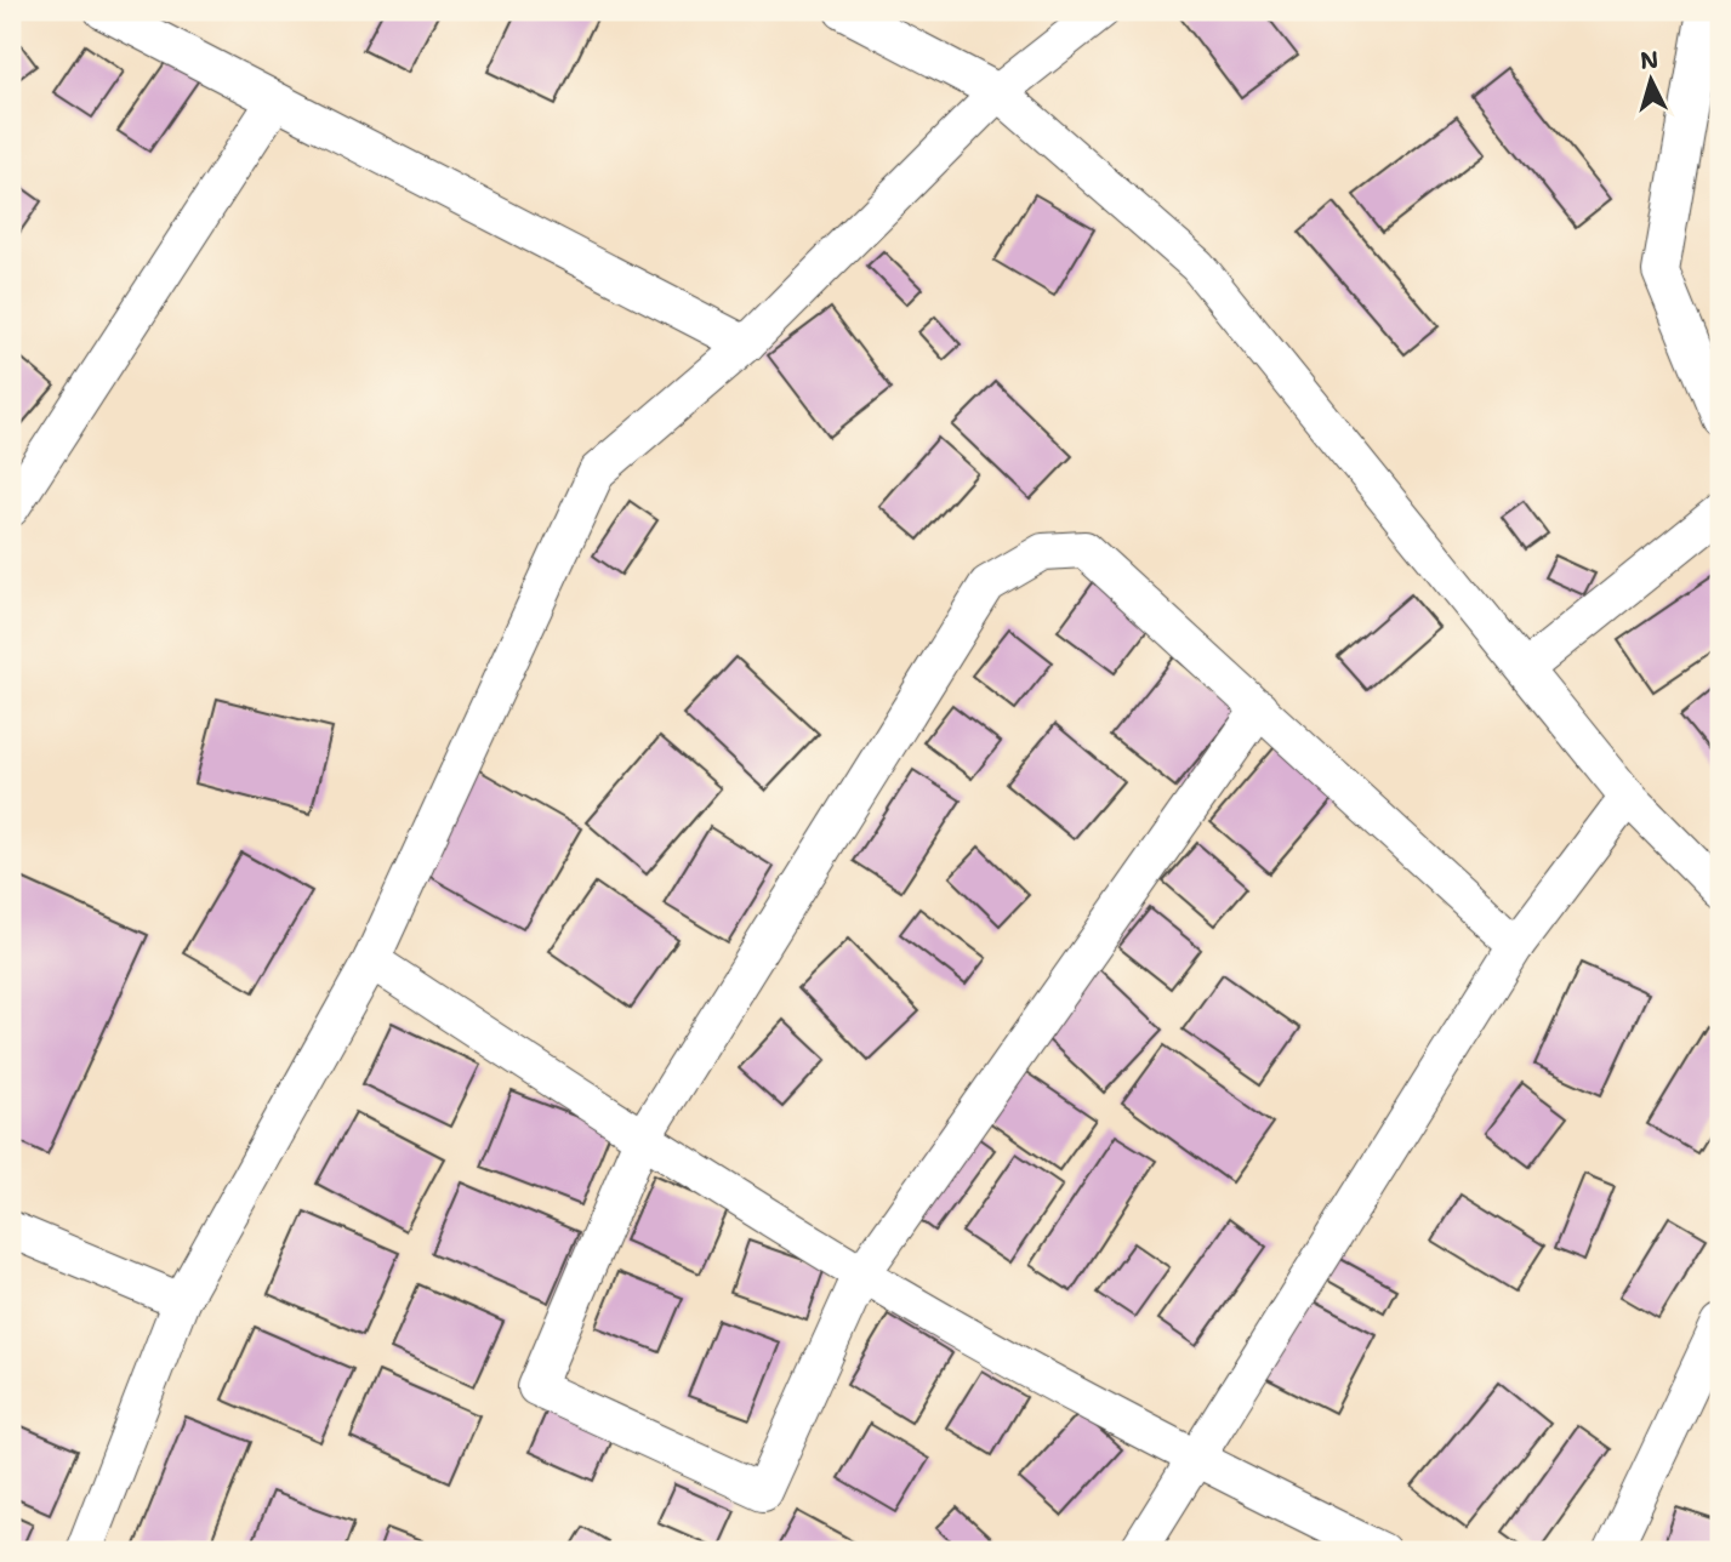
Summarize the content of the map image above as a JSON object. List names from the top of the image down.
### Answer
{
  "north": "top"
}
